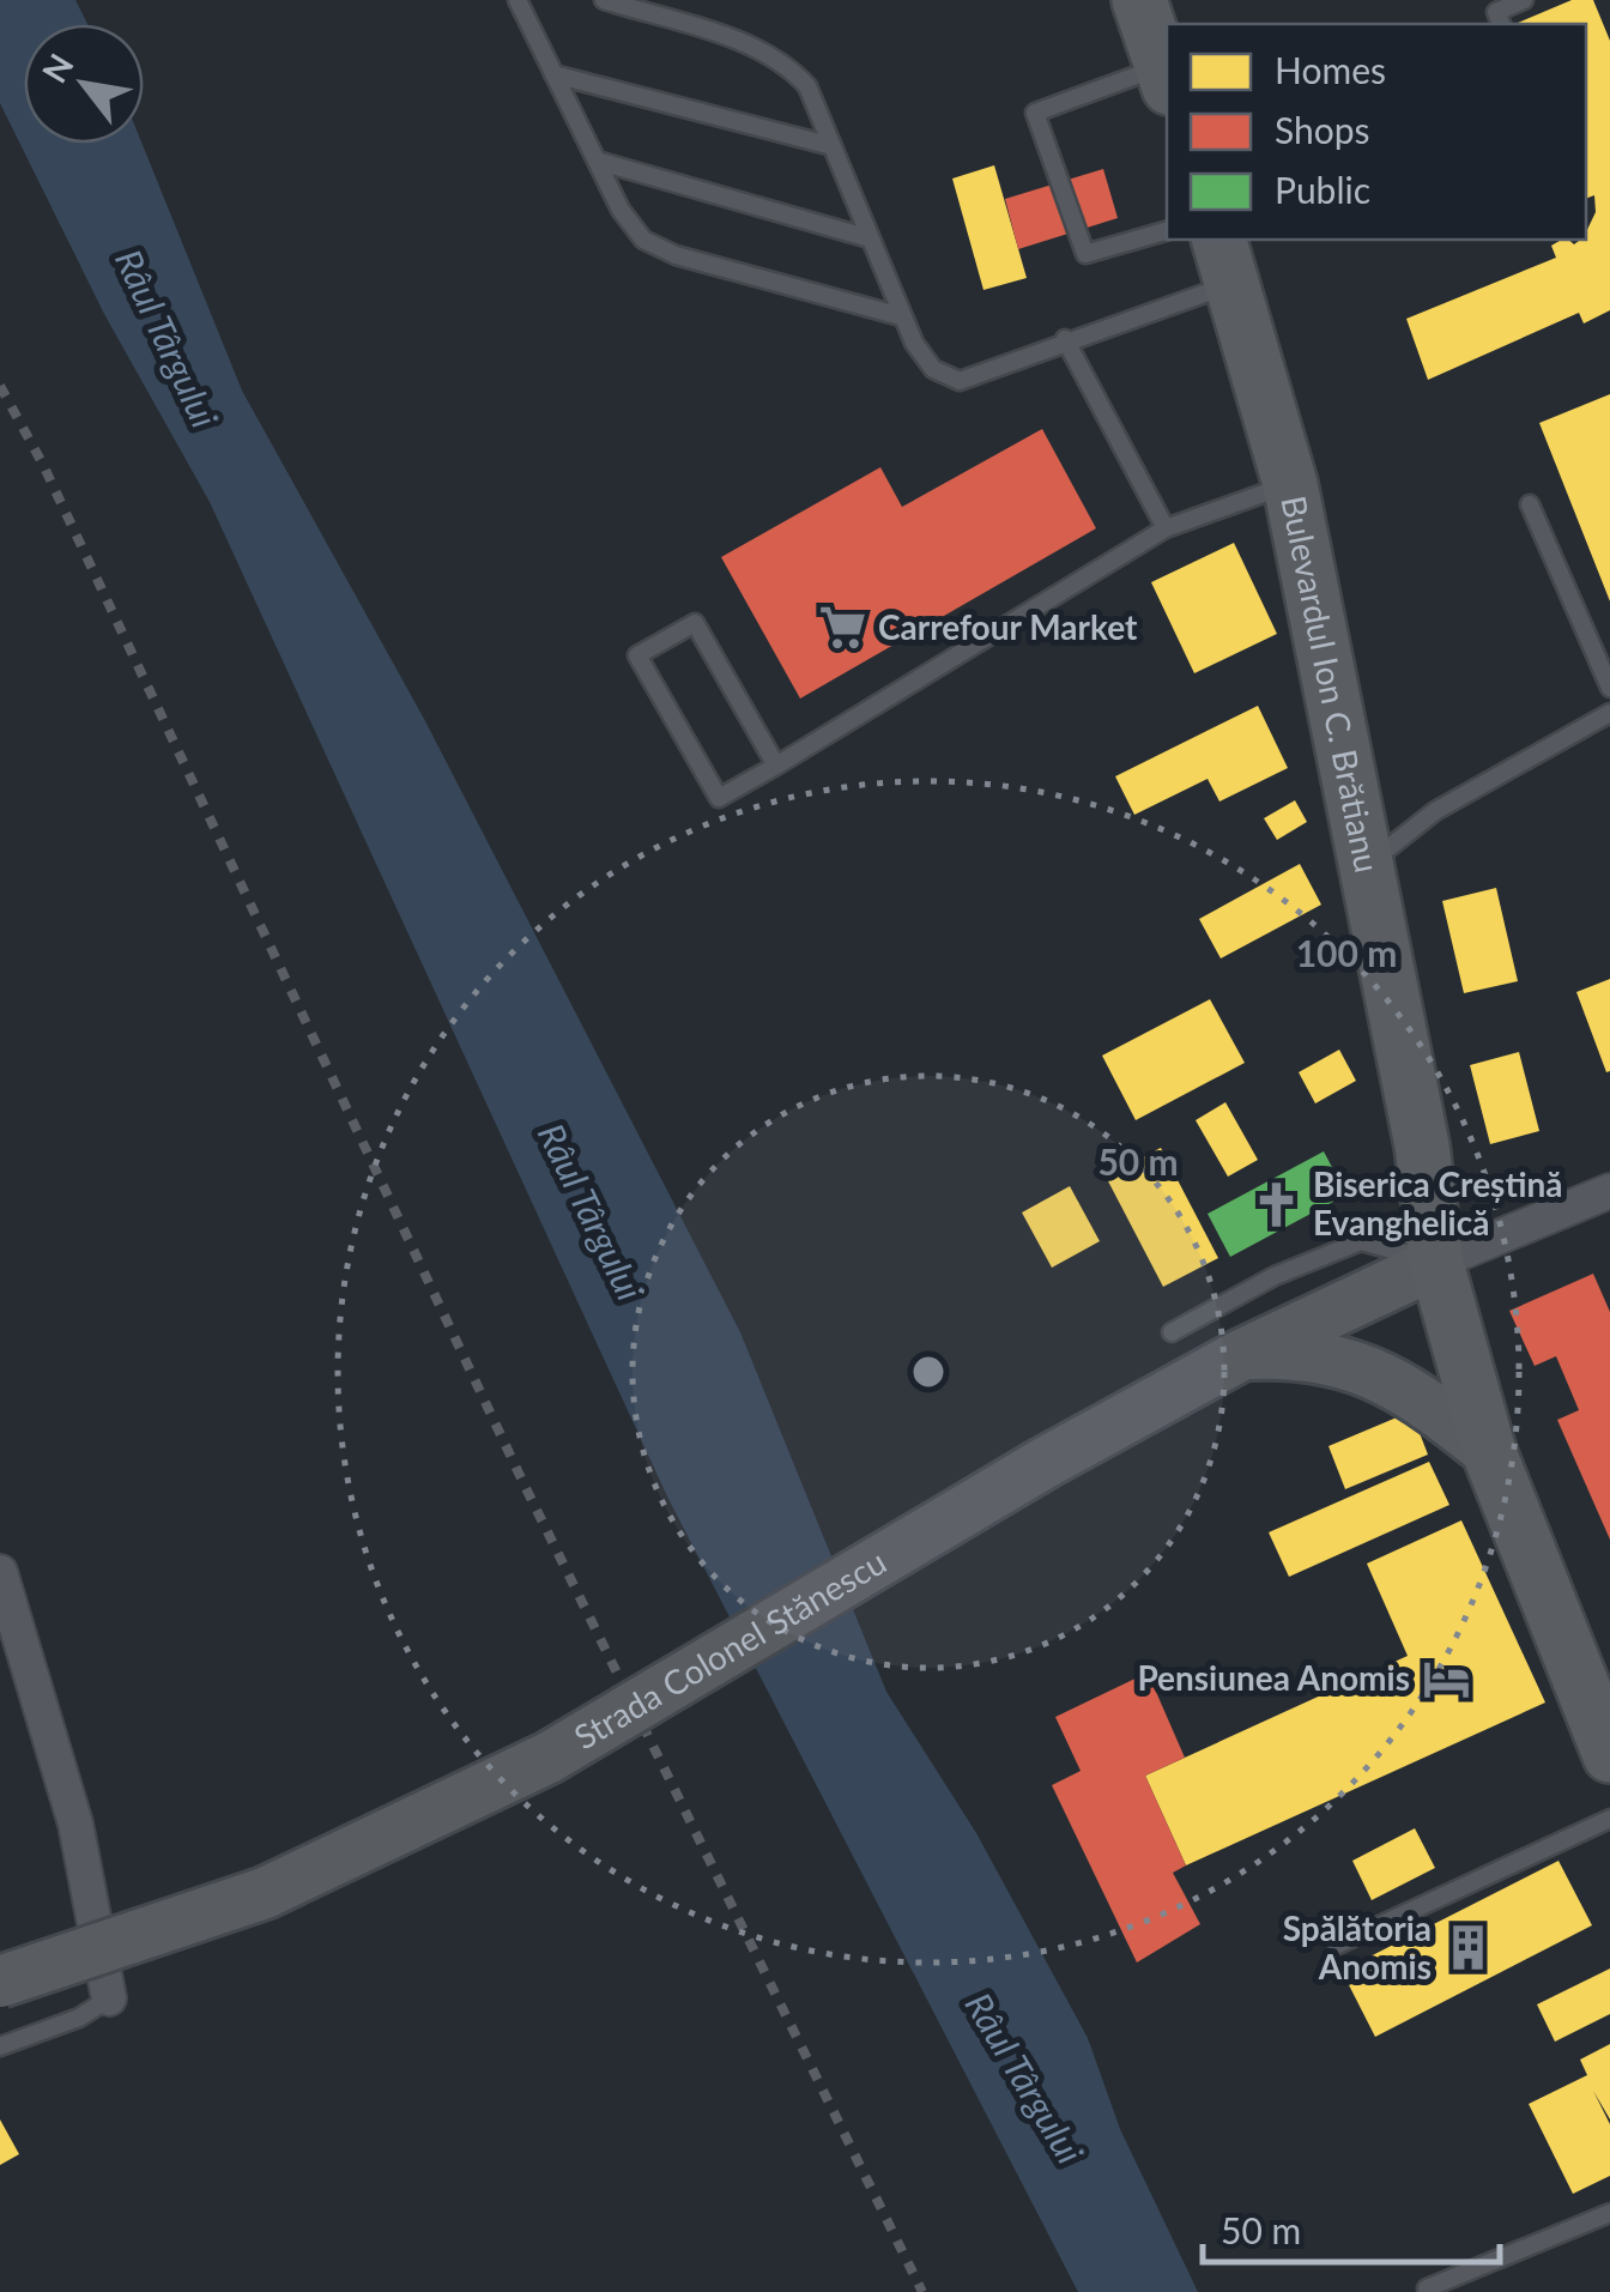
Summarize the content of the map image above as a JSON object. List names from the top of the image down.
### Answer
{
  "streets": {
    "highway": ["Bulevardul Ion C. Brătianu"],
    "main road": ["Strada Colonel Stănescu"]
  },
  "crossings": [
    ["Bulevardul Ion C. Brătianu", "Strada Colonel Stănescu"]
  ],
  "water": ["Râul Târgului"],
  "places": {
    "supermarket": ["Carrefour Market"],
    "church": ["Biserica Creștină Evanghelică"],
    "hotel": ["Pensiunea Anomis"],
    "building": ["Spălătoria Anomis"]
  },
  "legend": ["Homes", "Shops", "Public"],
  "scale_bar": "50 m",
  "north": "top left",
  "rings": ["100 m", "50 m"]
}
